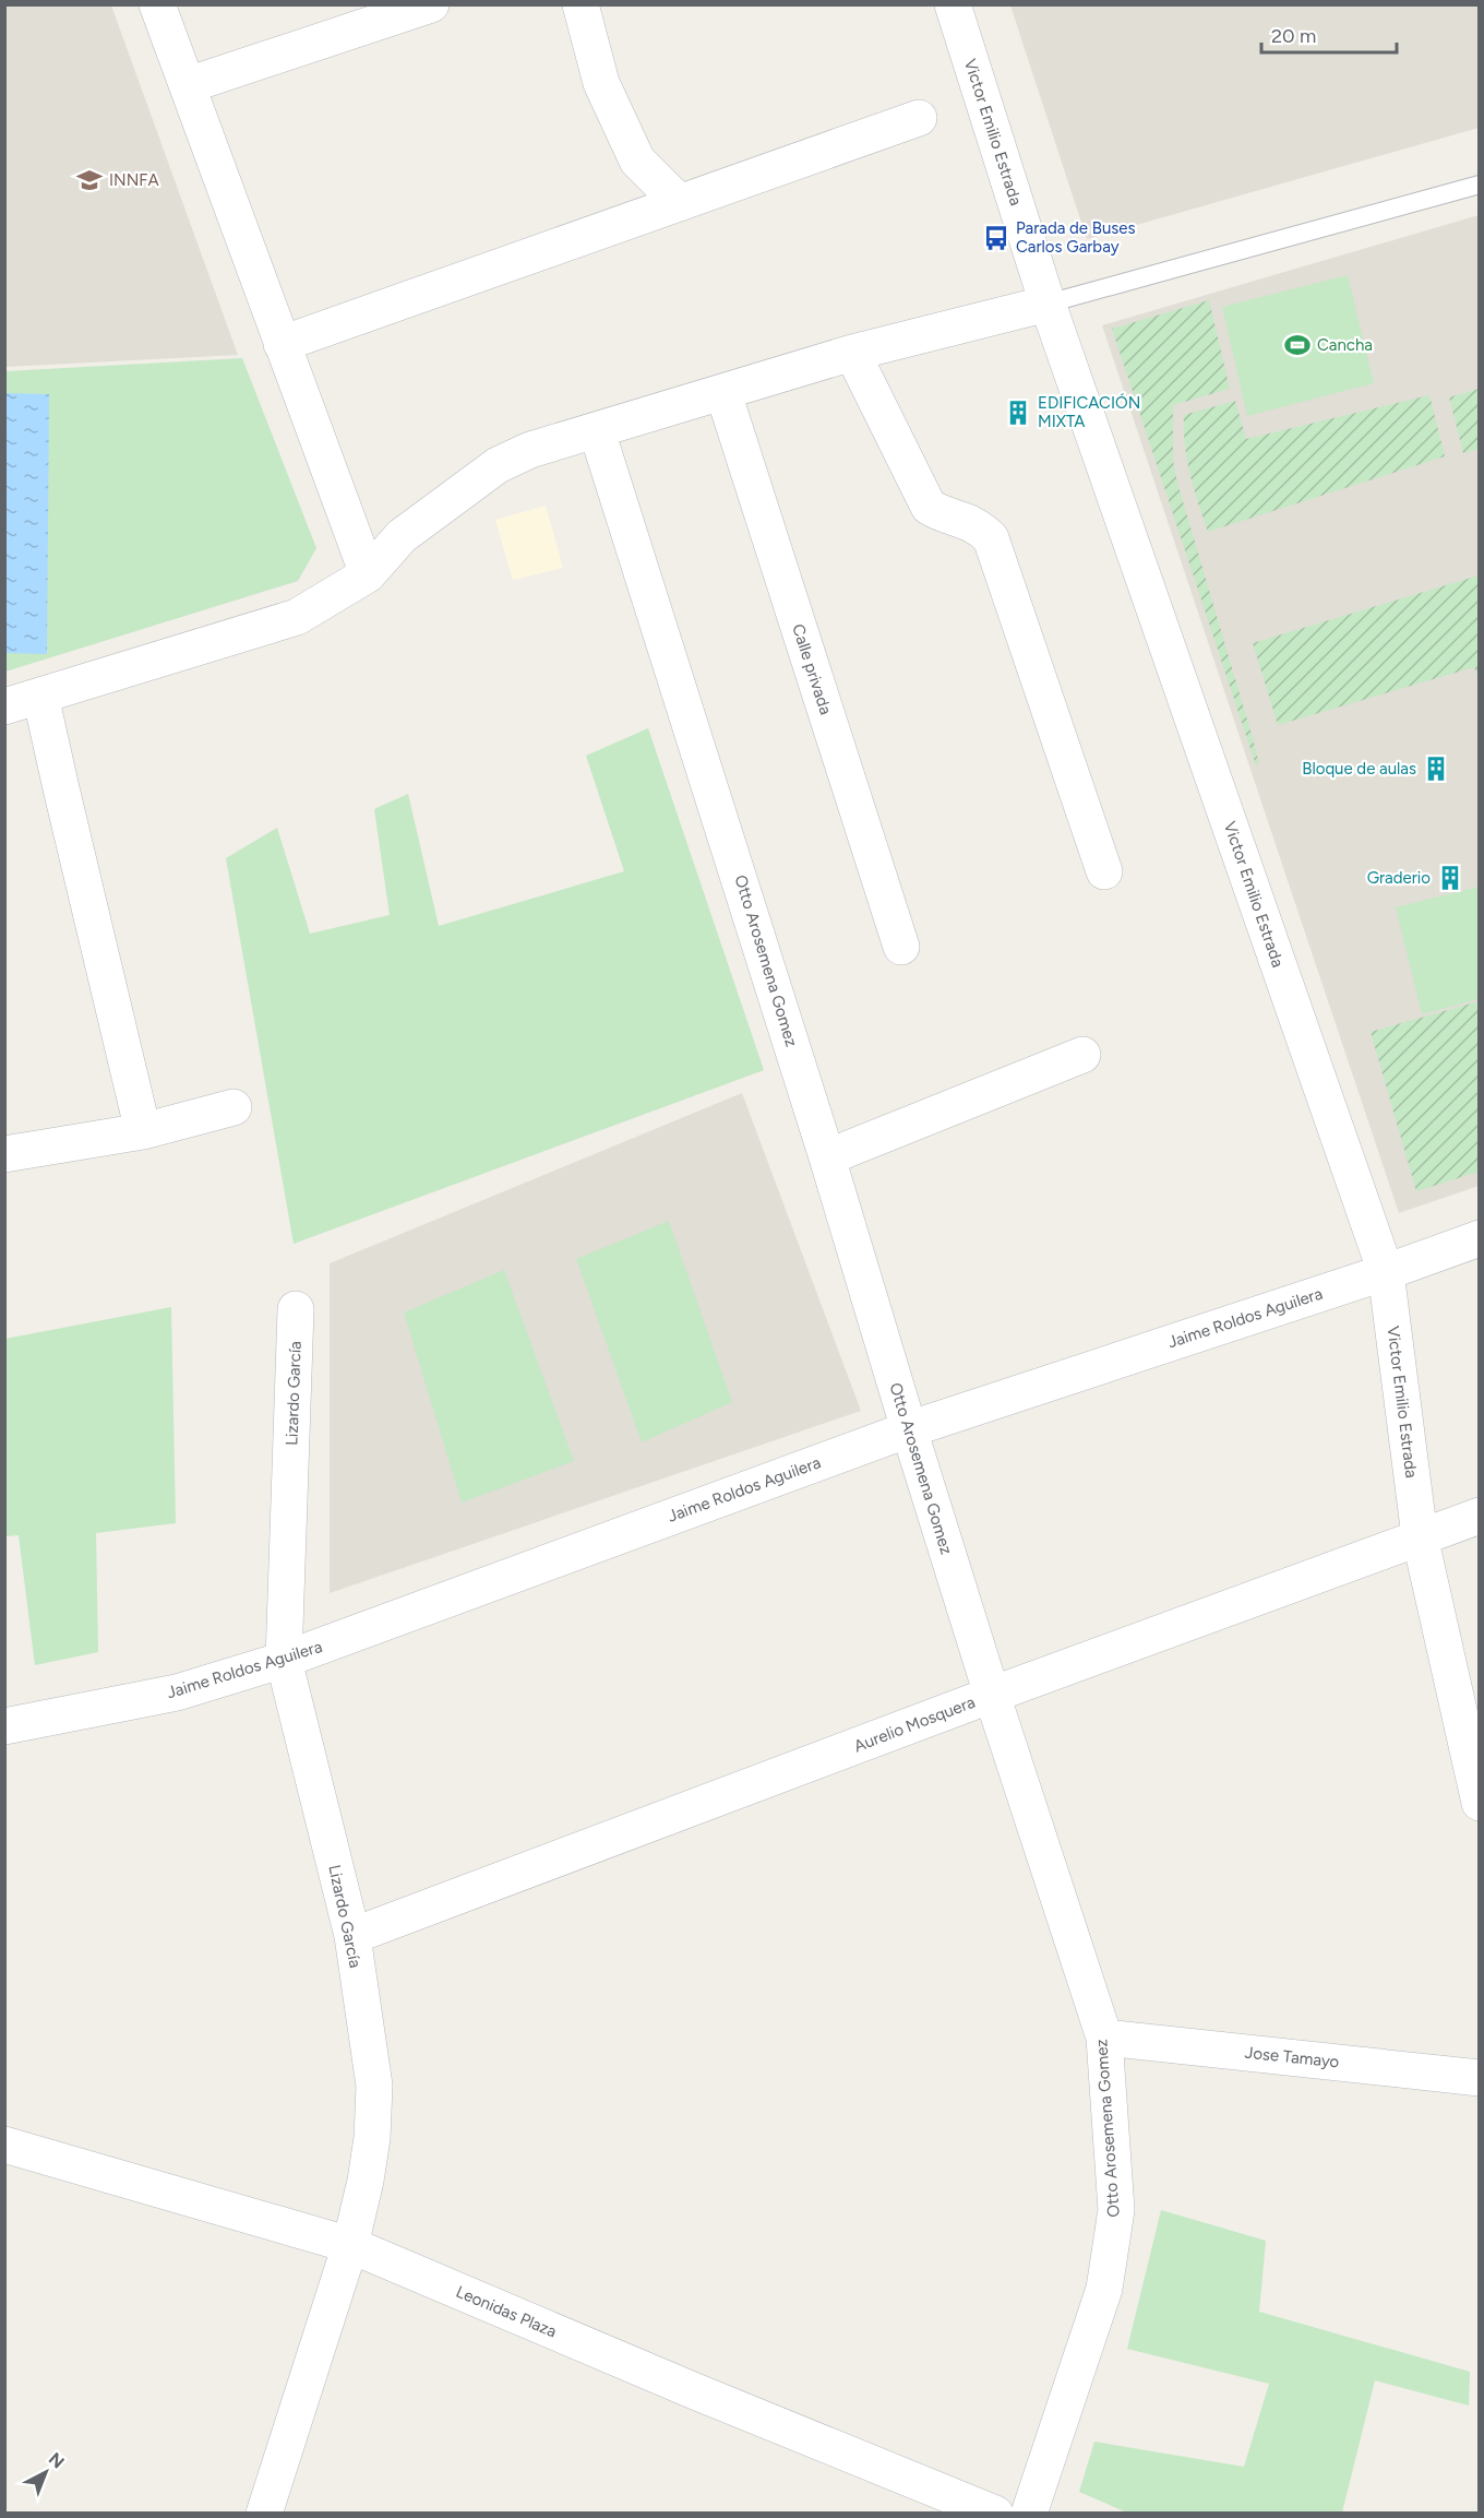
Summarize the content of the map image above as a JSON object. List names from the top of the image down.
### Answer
{
  "streets": {
    "street": [
      "Victor Emilio Estrada",
      "Calle privada",
      "Otto Arosemena Gomez",
      "Jaime Roldos Aguilera",
      "Lizardo García",
      "Aurelio Mosquera",
      "Jose Tamayo",
      "Leonidas Plaza"
    ]
  },
  "crossings": [
    ["Victor Emilio Estrada", "Jaime Roldos Aguilera"],
    ["Victor Emilio Estrada", "Aurelio Mosquera"],
    ["Otto Arosemena Gomez", "Jaime Roldos Aguilera"],
    ["Otto Arosemena Gomez", "Aurelio Mosquera"],
    ["Otto Arosemena Gomez", "Jose Tamayo"],
    ["Jaime Roldos Aguilera", "Lizardo García"],
    ["Lizardo García", "Aurelio Mosquera"],
    ["Lizardo García", "Leonidas Plaza"]
  ],
  "places": {
    "school or university": ["INNFA"],
    "bus stop": ["Parada de Buses Carlos Garbay"],
    "sports": ["Cancha"],
    "building": ["EDIFICACIÓN MIXTA", "Bloque de aulas", "Graderio"]
  },
  "scale_bar": "20 m",
  "north": "top right"
}
